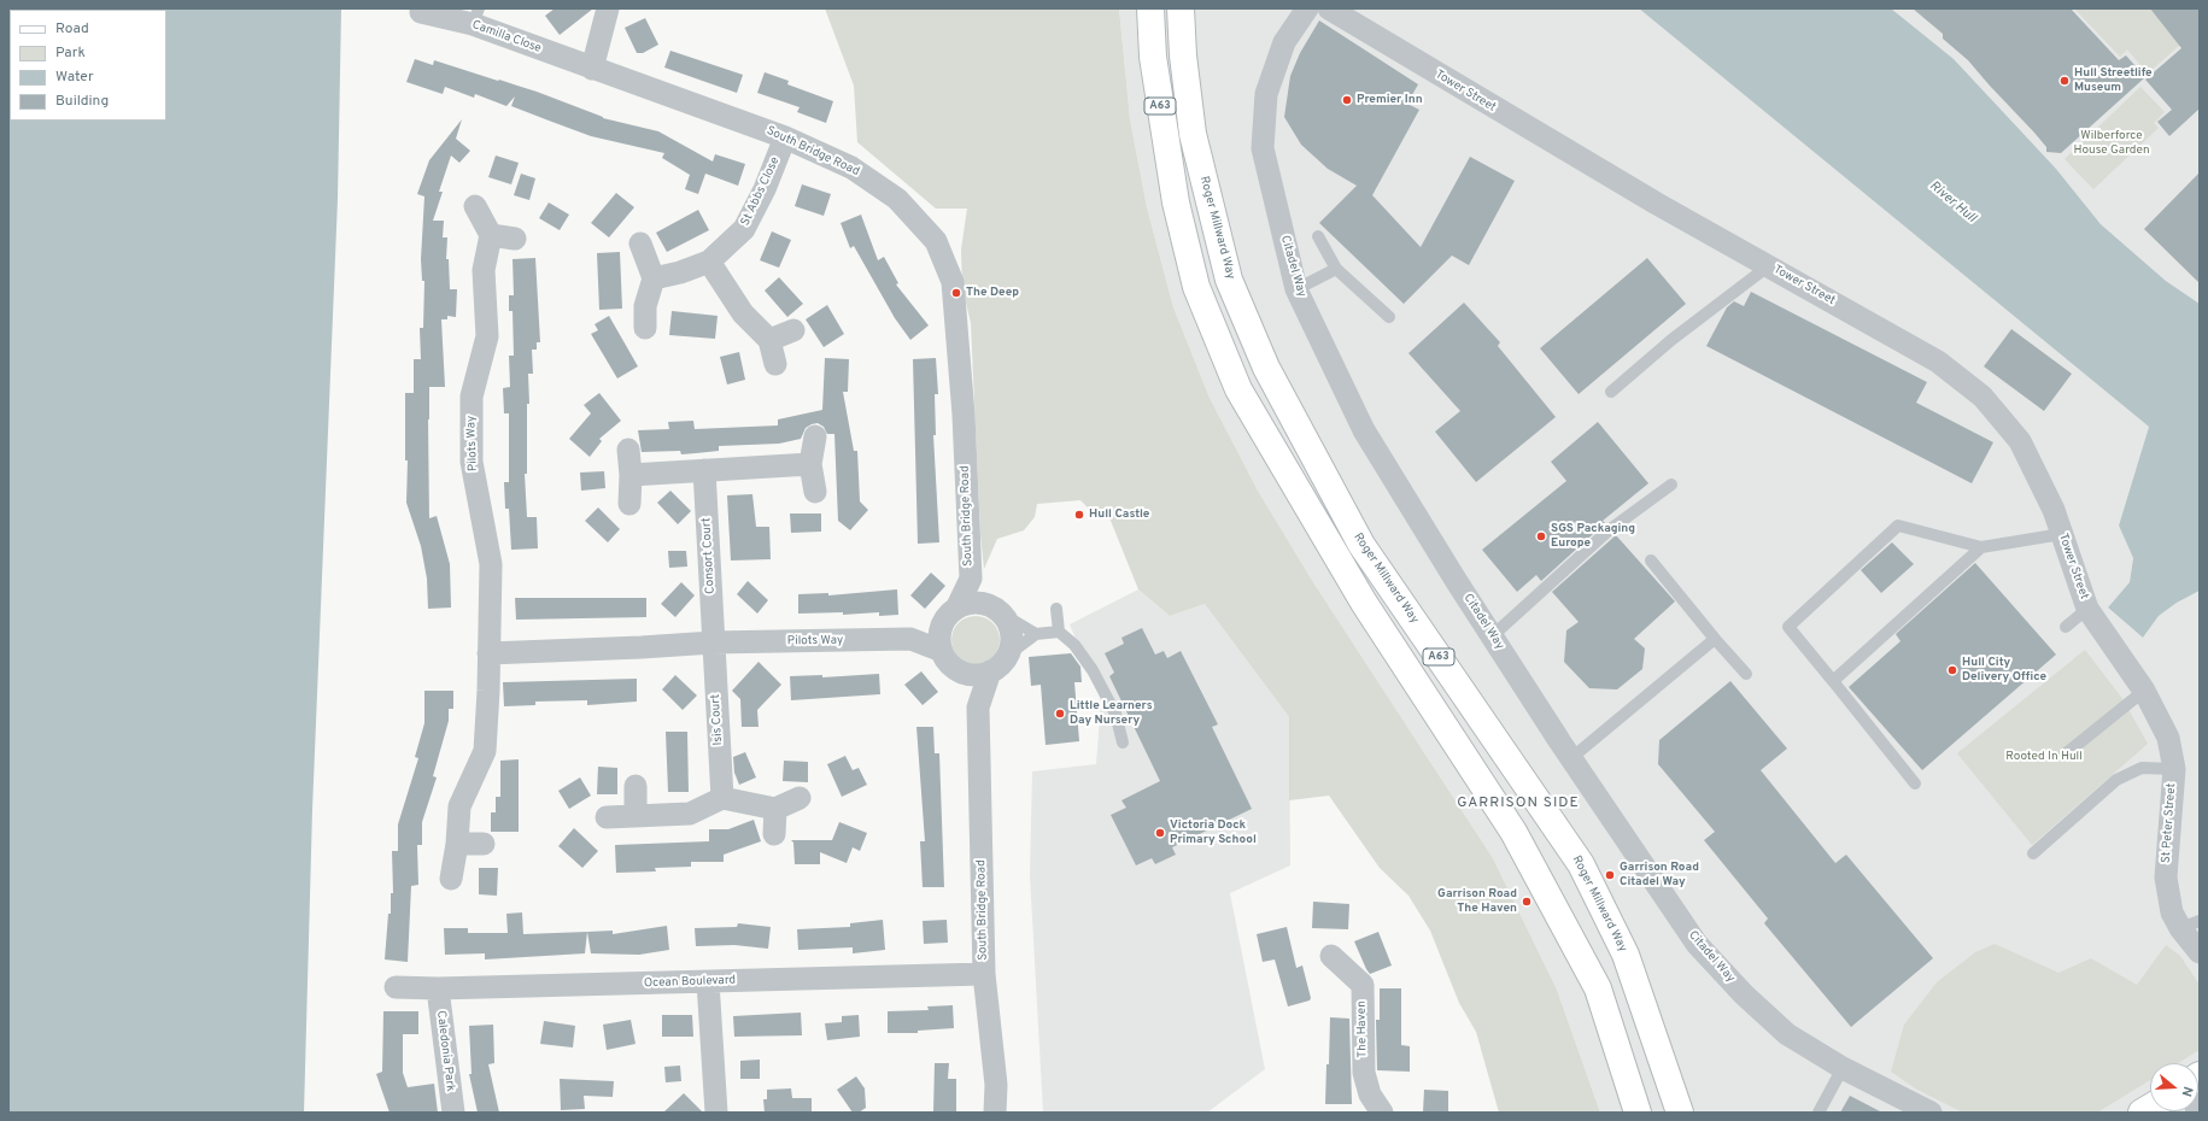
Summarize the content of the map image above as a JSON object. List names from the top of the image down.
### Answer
{
  "streets": {
    "highway": ["A63", "Roger Millward Way"],
    "street": [
      "Camilla Close",
      "Tower Street",
      "South Bridge Road",
      "St Abbs Close",
      "Citadel Way",
      "Pilots Way",
      "Consort Court",
      "Isis Court",
      "St Peter Street",
      "Ocean Boulevard",
      "The Haven",
      "Caledonia Park"
    ]
  },
  "crossings": [
    ["Camilla Close", "South Bridge Road"],
    ["Tower Street", "St Peter Street"],
    ["South Bridge Road", "St Abbs Close"],
    ["South Bridge Road", "Pilots Way"],
    ["South Bridge Road", "Ocean Boulevard"],
    ["Pilots Way", "Consort Court"],
    ["Pilots Way", "Isis Court"],
    ["Consort Court", "Isis Court"],
    ["Ocean Boulevard", "Caledonia Park"]
  ],
  "districts": ["GARRISON SIDE"],
  "water": ["River Hull"],
  "parks": ["Wilberforce House Garden", "Rooted In Hull"],
  "places": [
    "Hull Streetlife Museum",
    "Premier Inn",
    "The Deep",
    "Hull Castle",
    "SGS Packaging Europe",
    "Hull City Delivery Office",
    "Little Learners Day Nursery",
    "Victoria Dock Primary School",
    "Garrison Road Citadel Way",
    "Garrison Road The Haven"
  ],
  "legend": [
    "Road",
    "Park",
    "Water",
    "Building"
  ],
  "north": "right"
}
